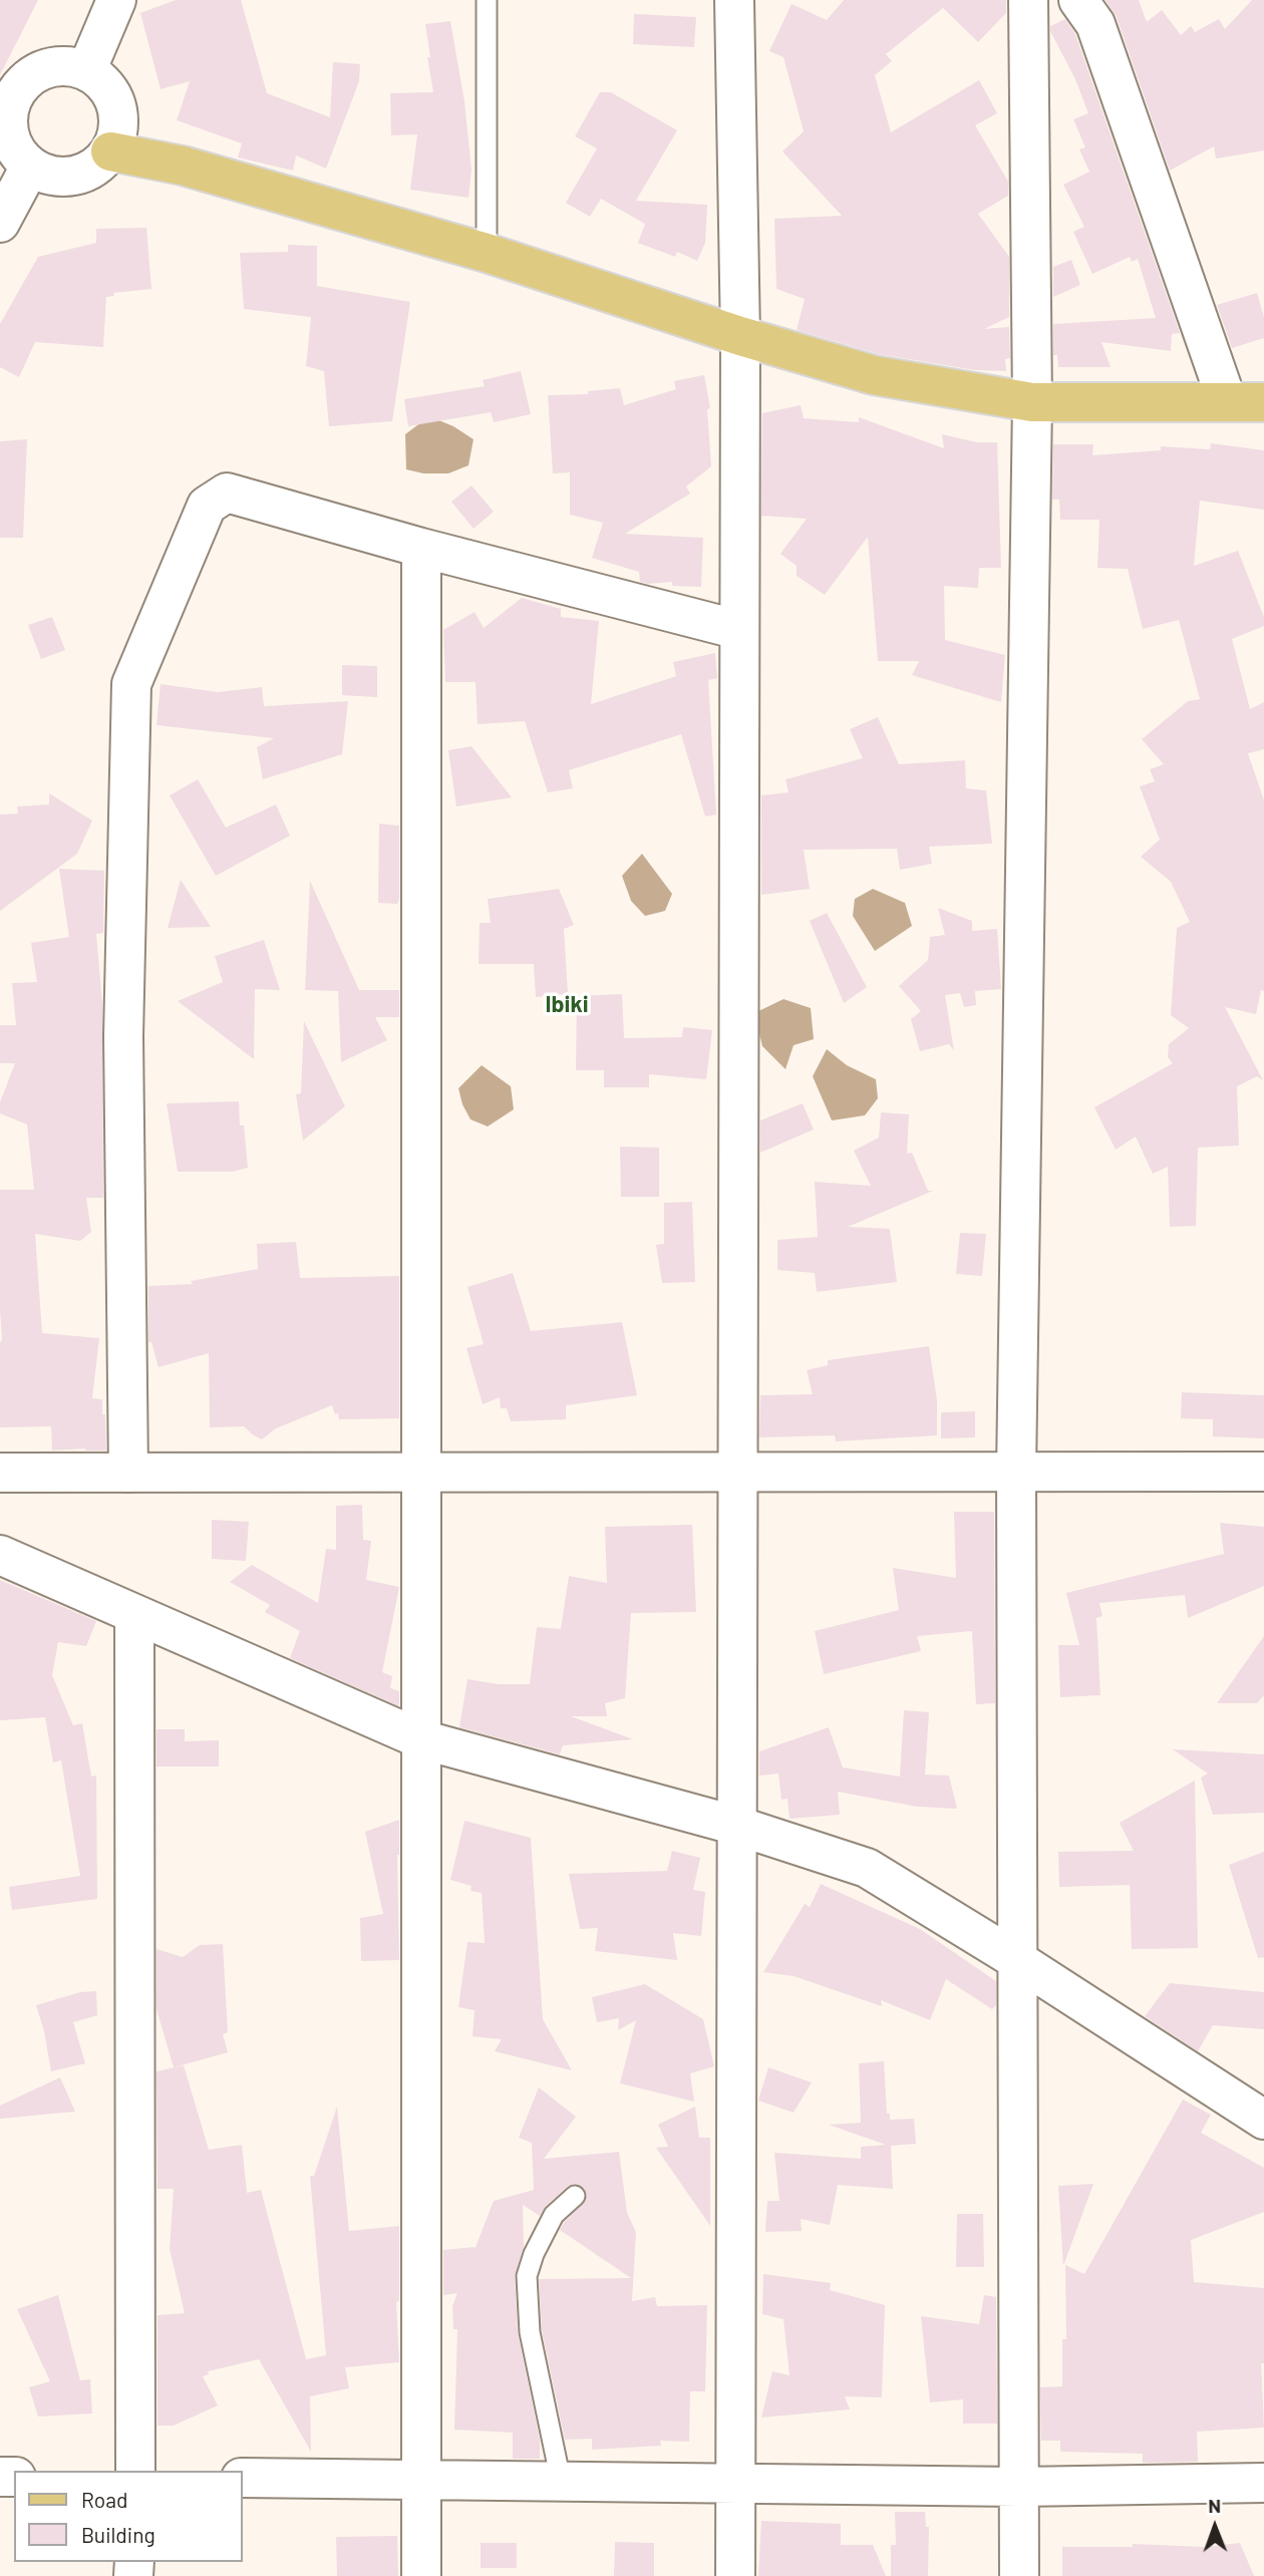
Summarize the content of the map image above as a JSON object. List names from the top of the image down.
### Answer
{
  "districts": ["Ibiki"],
  "legend": ["Road", "Building"],
  "north": "top"
}
